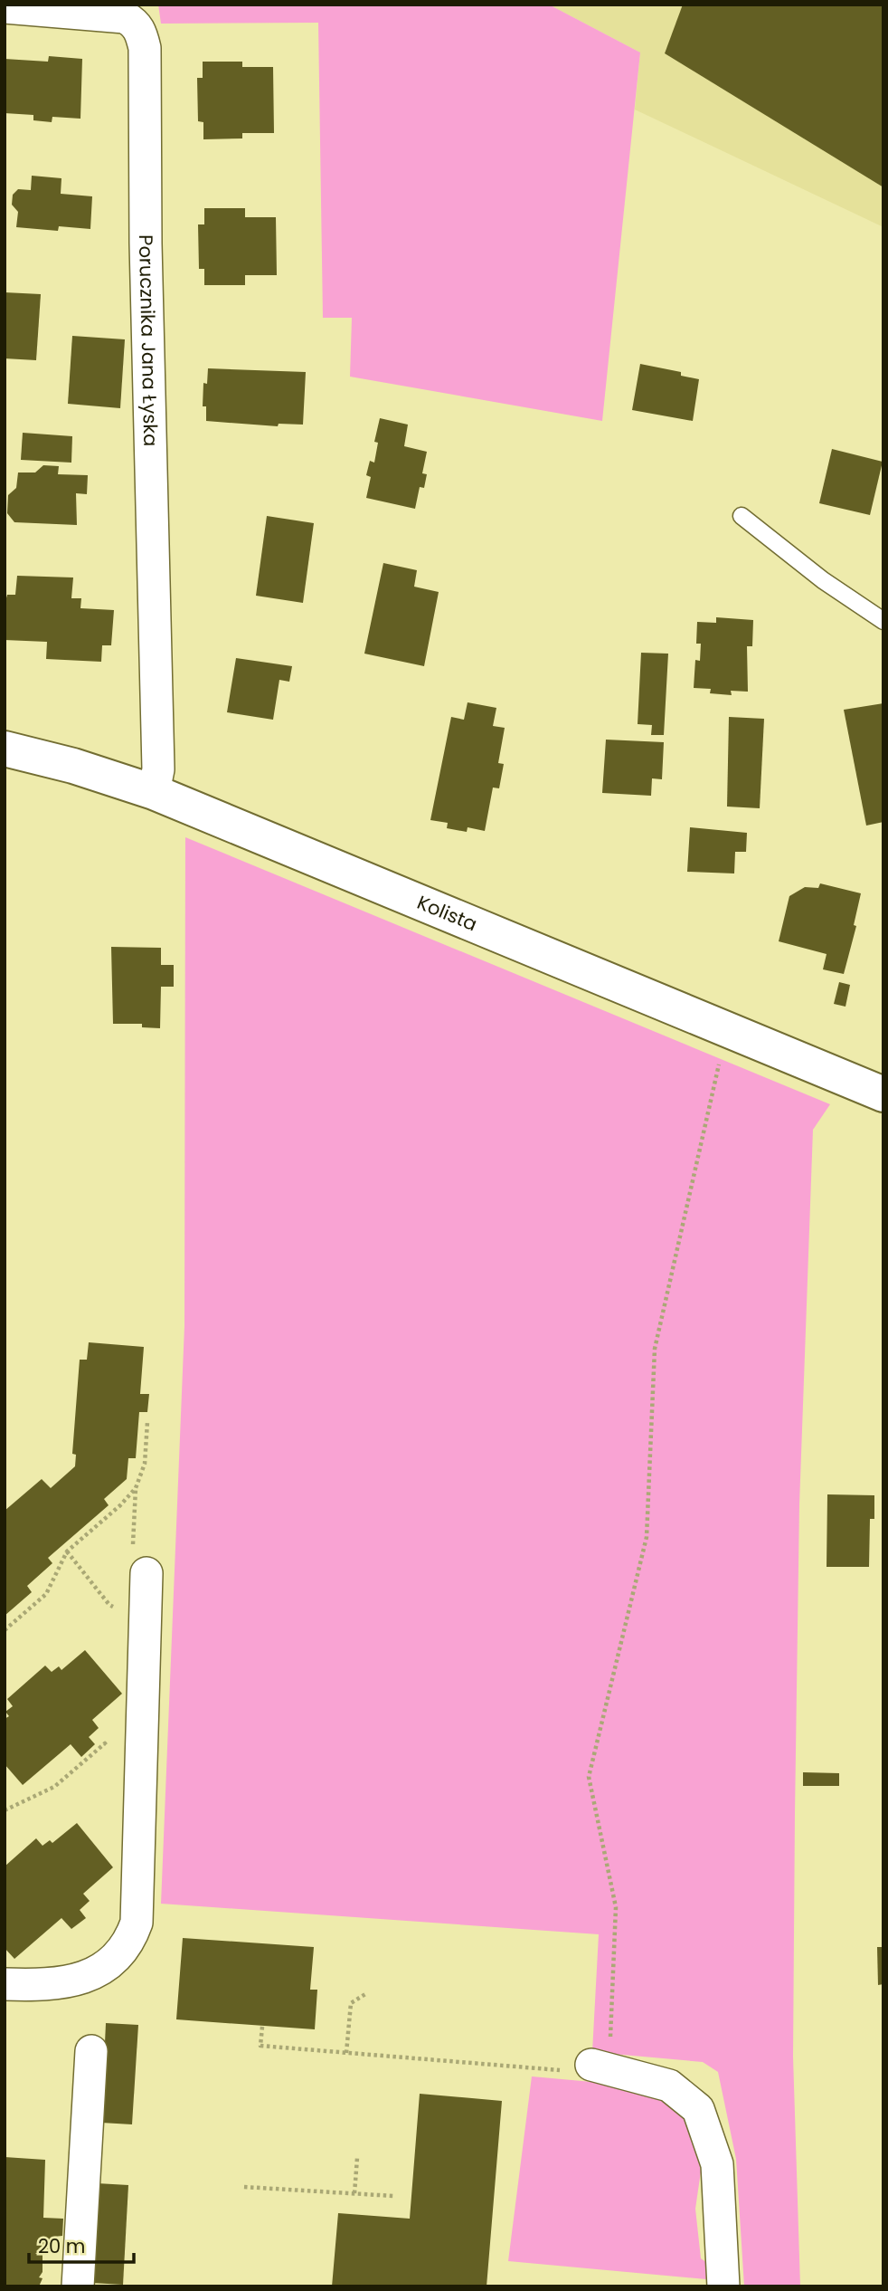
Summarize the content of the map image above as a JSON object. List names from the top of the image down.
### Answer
{
  "streets": {
    "street": ["Porucznika Jana Łyska", "Kolista"]
  },
  "crossings": [
    ["Porucznika Jana Łyska", "Kolista"]
  ],
  "scale_bar": "20 m"
}
